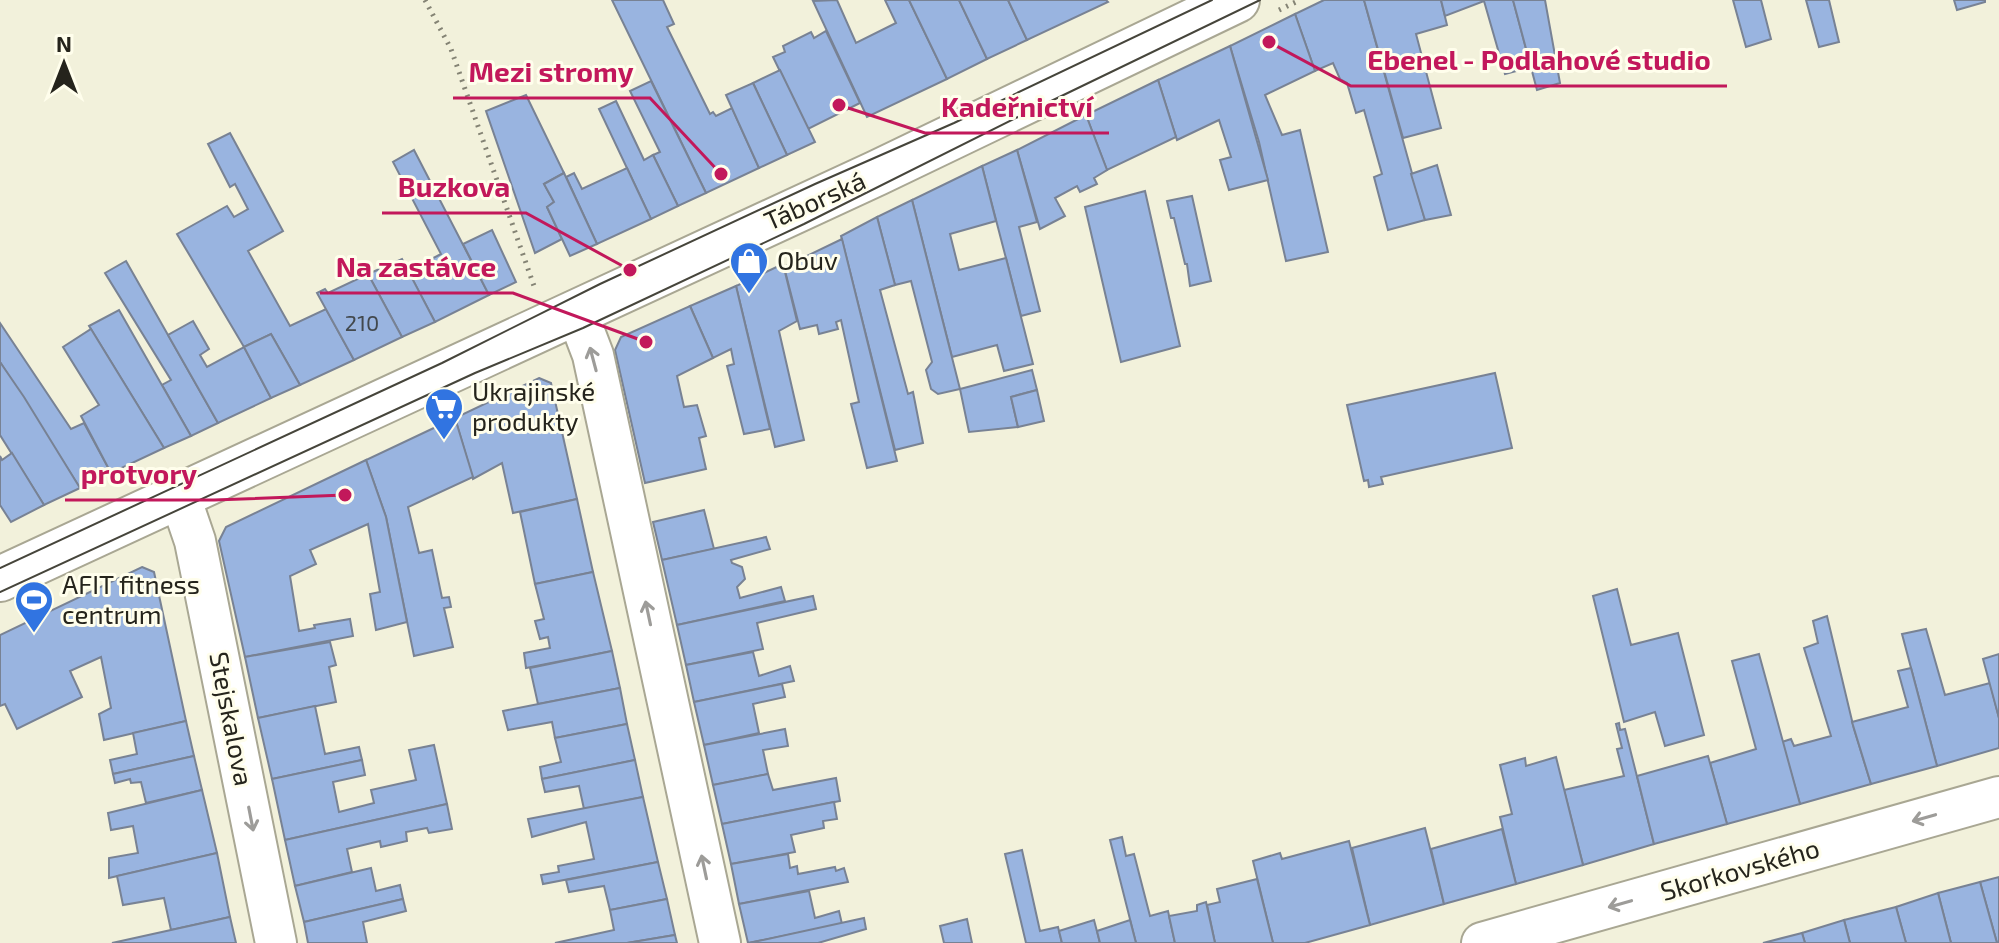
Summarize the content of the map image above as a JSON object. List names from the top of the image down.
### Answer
{
  "streets": {
    "street": ["Táborská", "Stejskalova", "Skorkovského"]
  },
  "crossings": [
    ["Táborská", "Stejskalova"]
  ],
  "one_way": ["Stejskalova", "Skorkovského"],
  "places": {
    "other": [
      "Ebenel - Podlahové studio",
      "Kadeřnictví",
      "Mezi stromy",
      "Buzkova",
      "Na zastávce",
      "protvory"
    ],
    "shop": ["Obuv"],
    "supermarket": ["Ukrajinské produkty"],
    "sports": ["AFIT fitness centrum"]
  },
  "house_numbers": ["210"],
  "north": "top"
}
